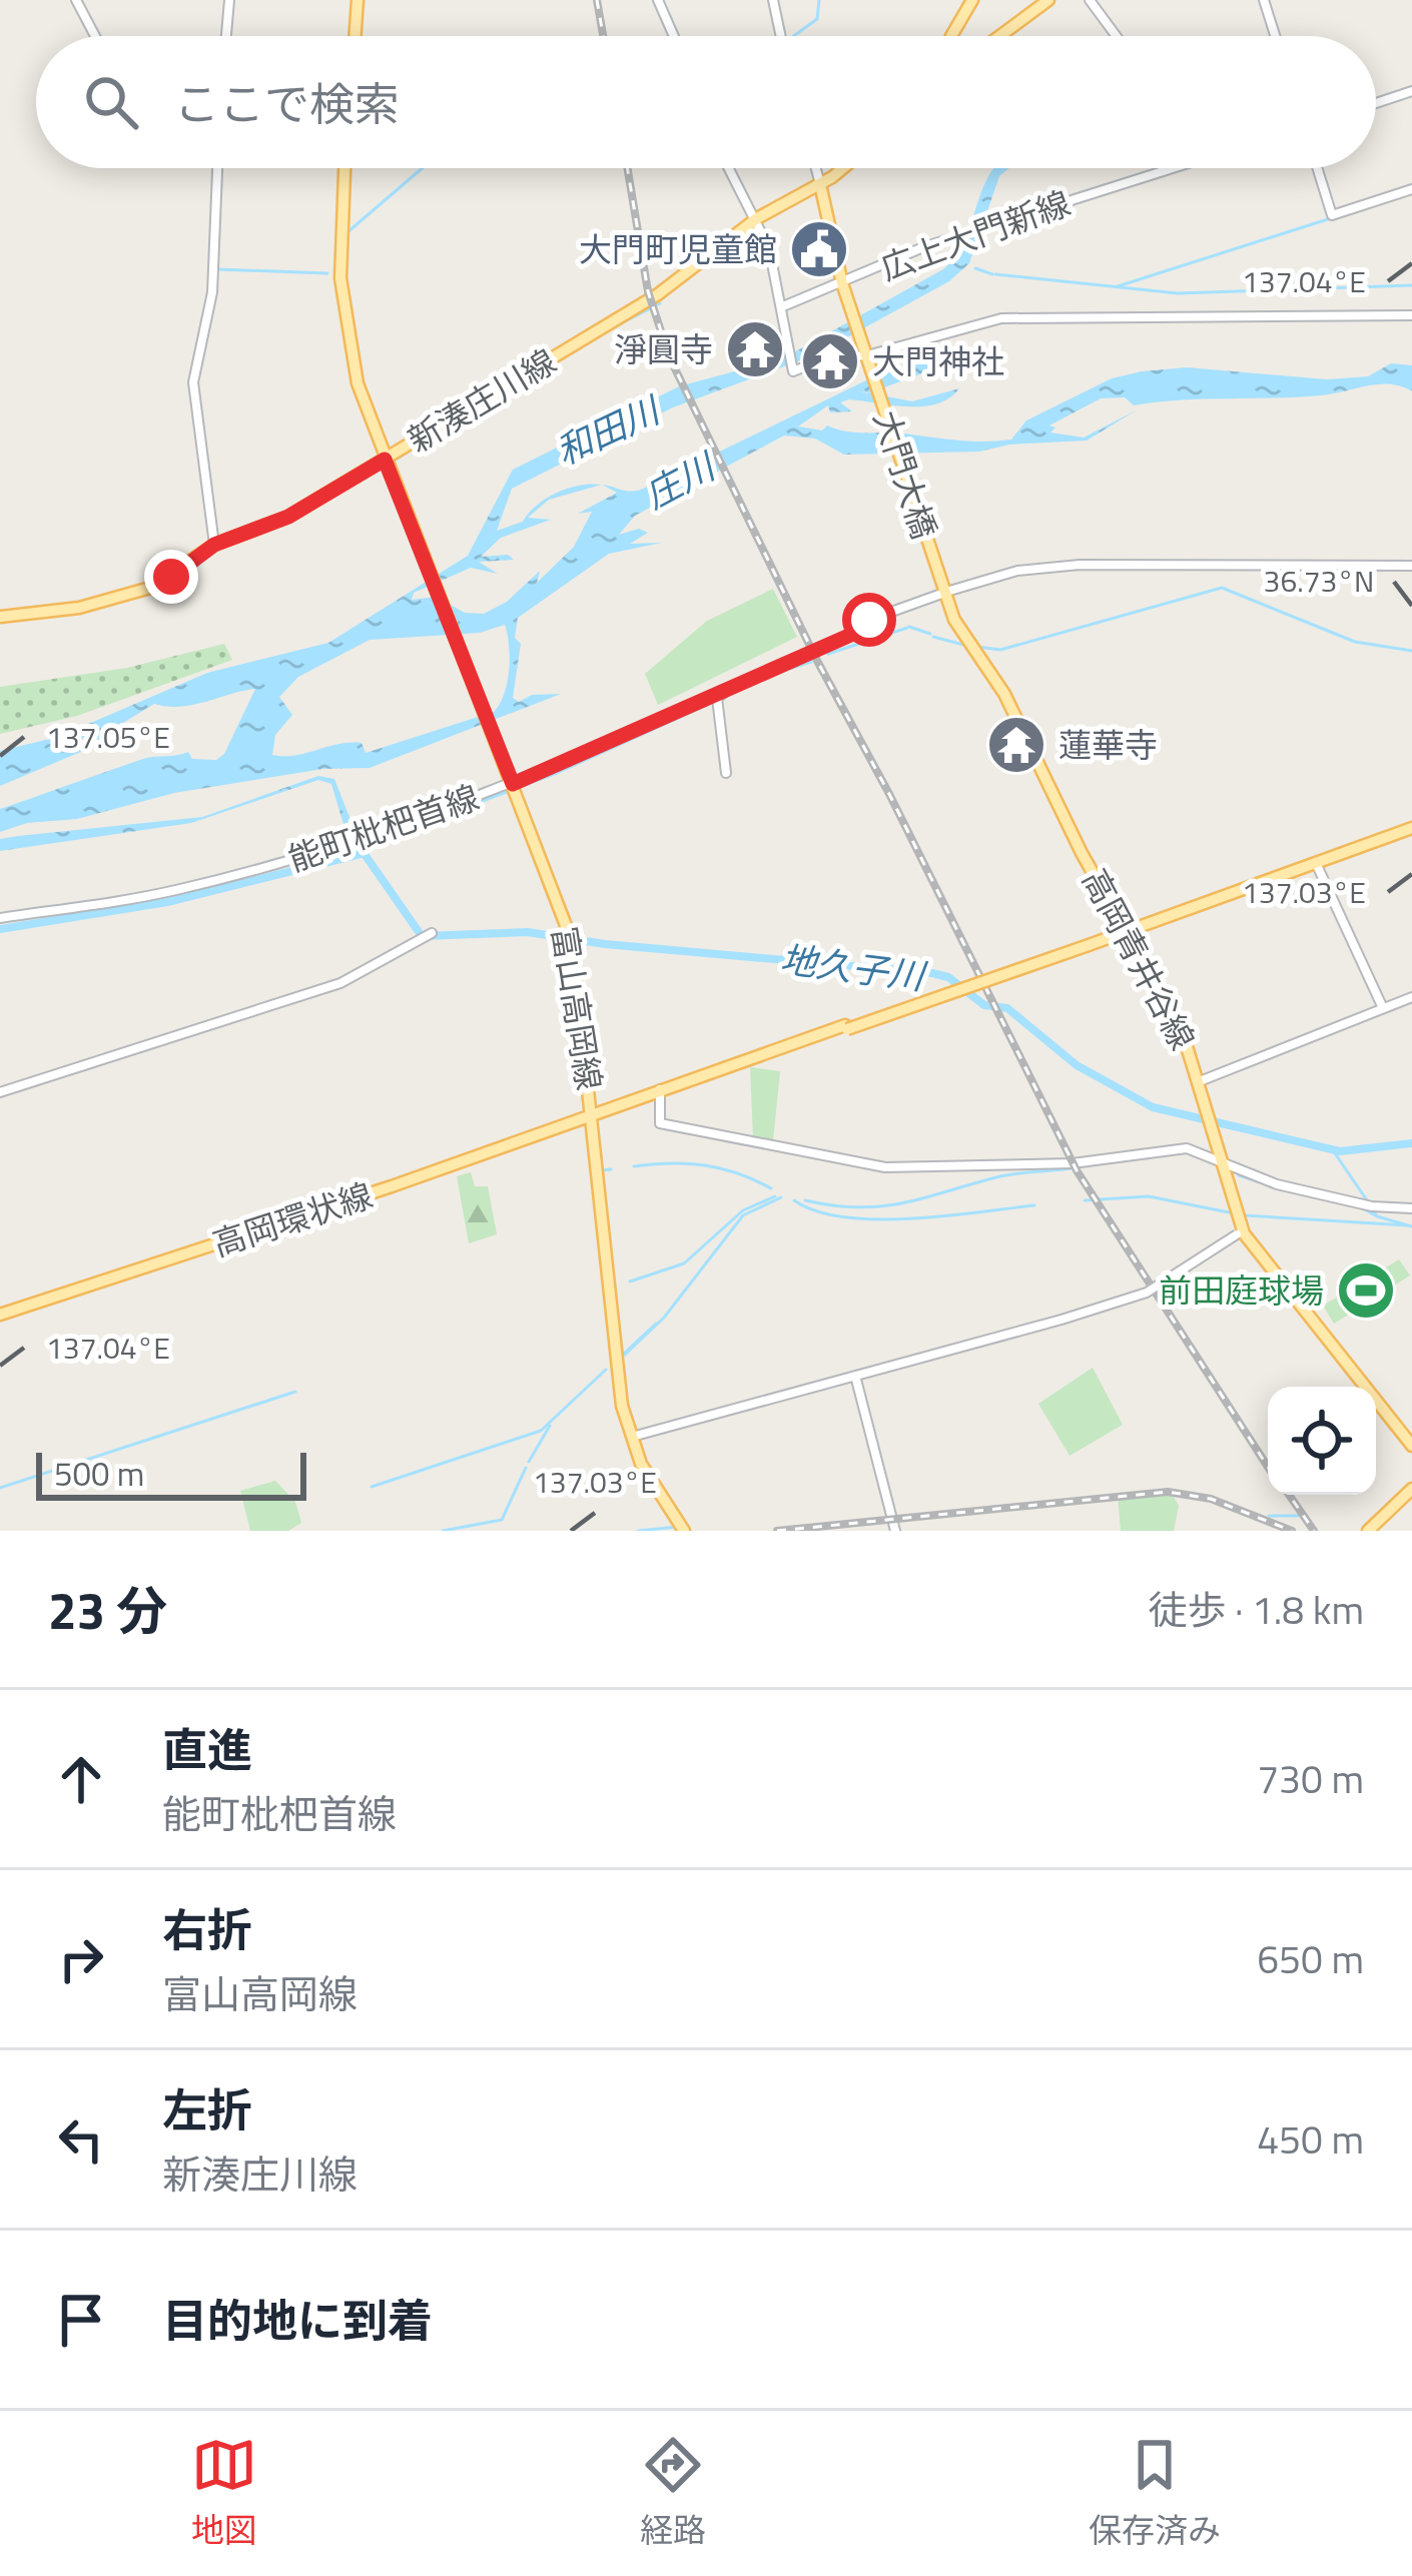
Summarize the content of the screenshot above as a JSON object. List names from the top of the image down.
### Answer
{
  "streets": {
    "main road": [
      "新湊庄川線",
      "大門大橋",
      "高岡青井谷線",
      "富山高岡線",
      "高岡環状線"
    ],
    "street": ["広上大門新線", "能町枇杷首線"]
  },
  "crossings": [
    ["新湊庄川線", "富山高岡線"],
    ["大門大橋", "能町枇杷首線"],
    ["大門大橋", "高岡青井谷線"],
    ["能町枇杷首線", "高岡青井谷線"],
    ["能町枇杷首線", "富山高岡線"],
    ["高岡青井谷線", "高岡環状線"],
    ["富山高岡線", "高岡環状線"]
  ],
  "water": ["和田川", "庄川", "地久子川"],
  "places": {
    "public building": ["大門町児童館"],
    "temple": ["淨圓寺", "大門神社", "蓮華寺"],
    "sports": ["前田庭球場"]
  },
  "scale_bar": "500 m",
  "page": {
    "search": "ここで検索",
    "scale": "500 m",
    "heading": ["23 分", "徒歩 · 1.8 km"],
    "list": [
      ["直進", "能町枇杷首線", "730 m"],
      ["右折", "富山高岡線", "650 m"],
      ["左折", "新湊庄川線", "450 m"],
      "目的地に到着"
    ],
    "nav": ["地図", "経路", "保存済み"]
  },
  "coordinates": [
    "137.04°E",
    "36.73°N",
    "137.05°E",
    "137.03°E"
  ]
}
